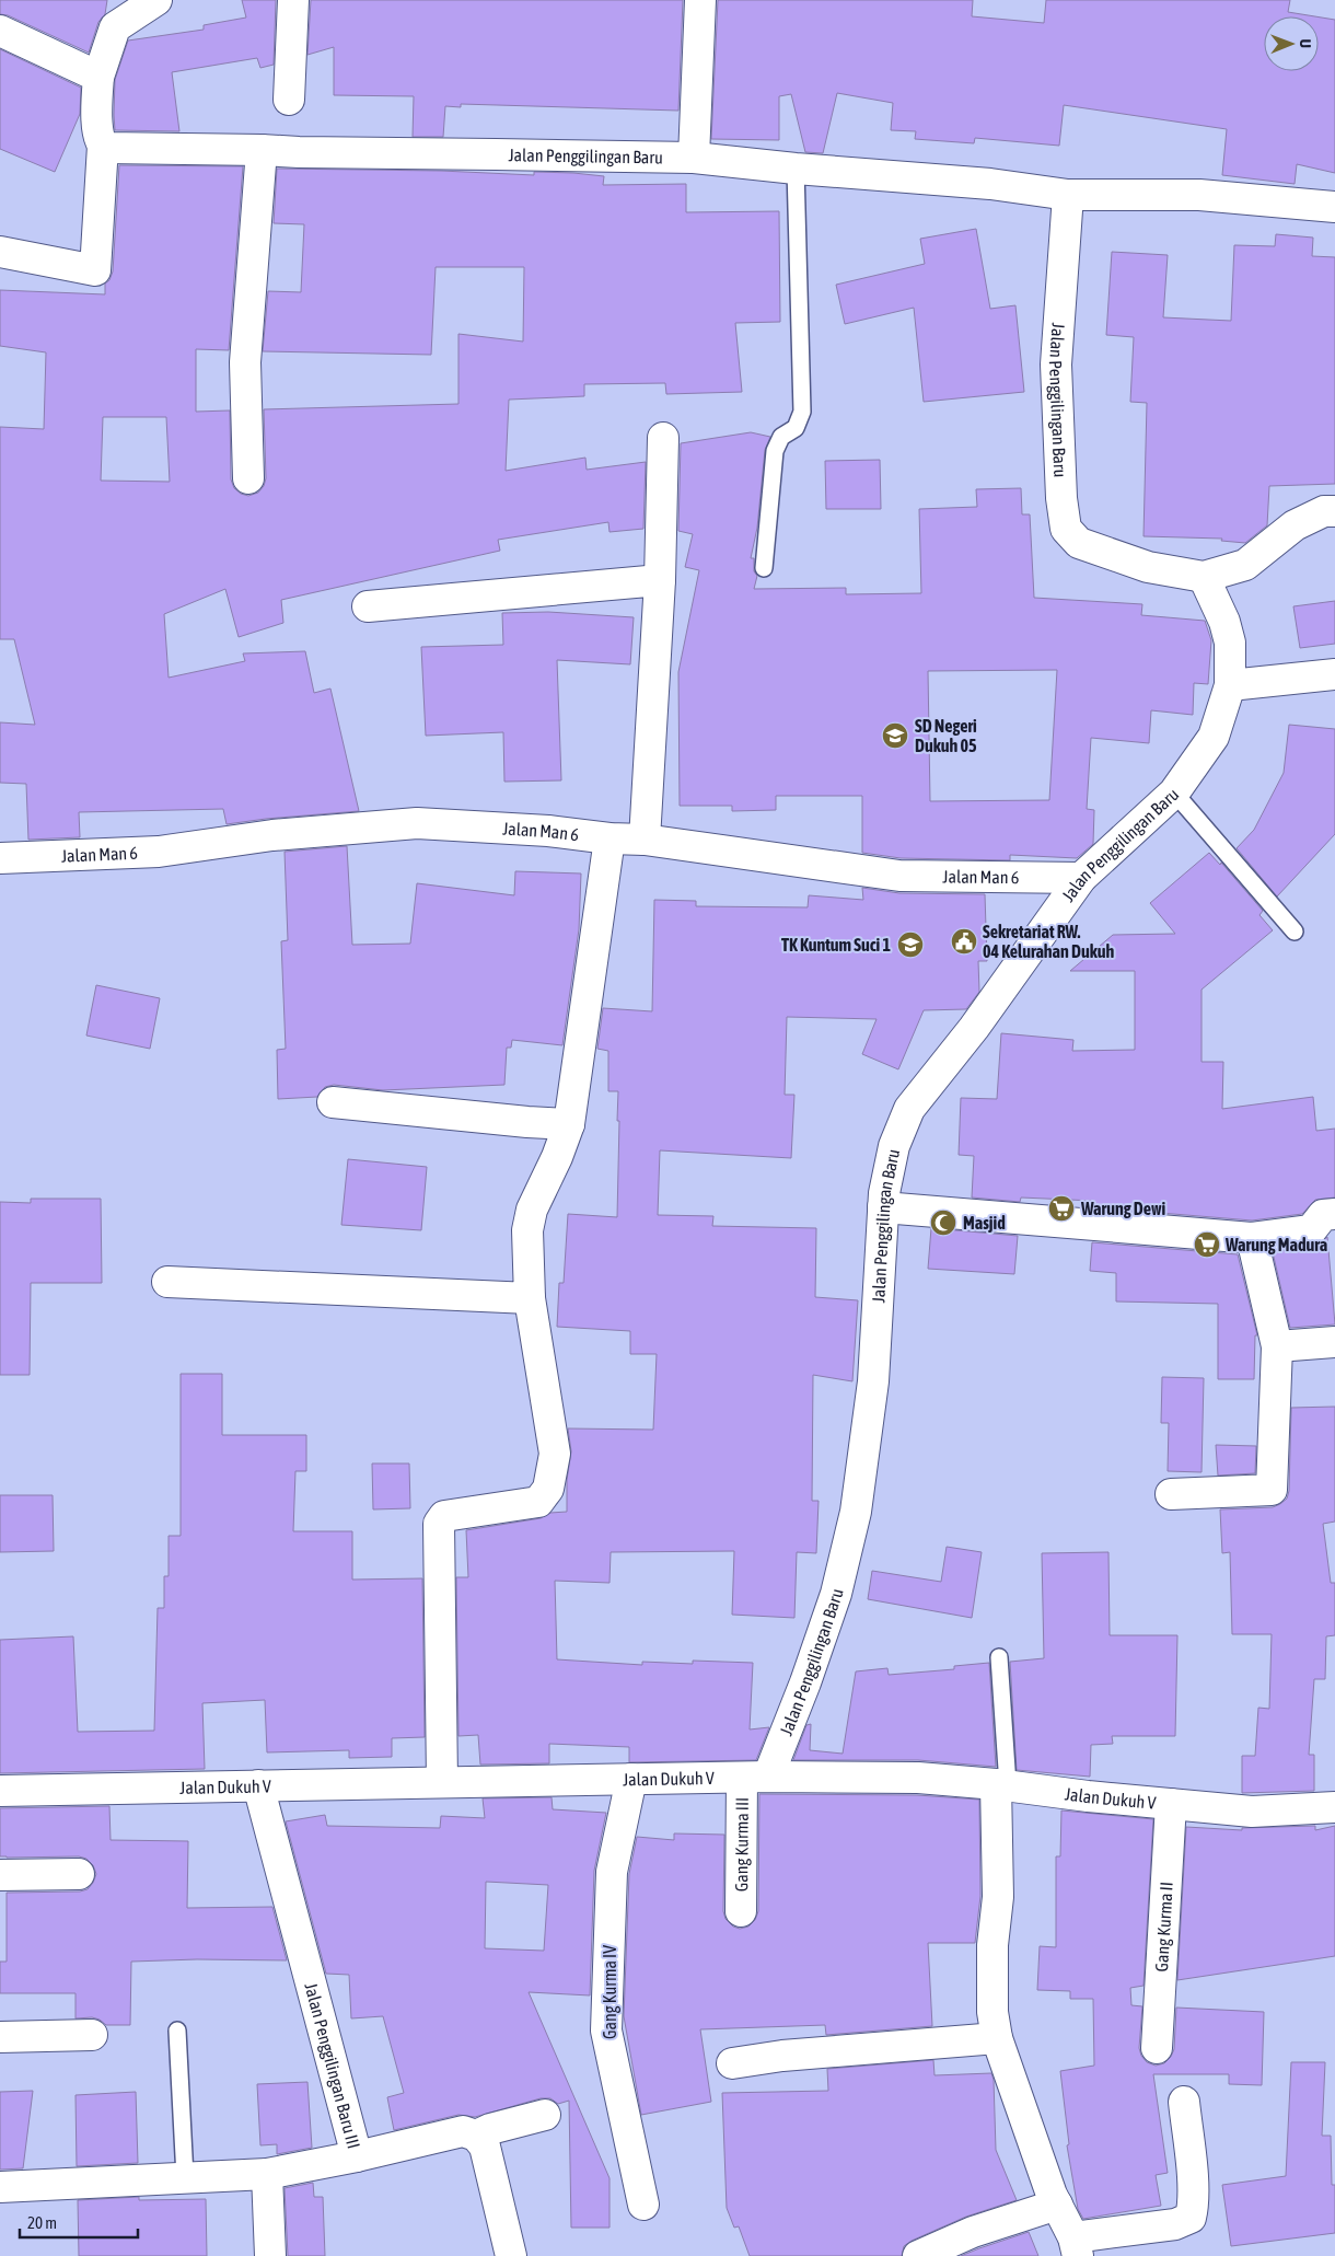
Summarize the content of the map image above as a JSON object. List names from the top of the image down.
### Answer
{
  "streets": {
    "street": [
      "Jalan Penggilingan Baru",
      "Jalan Man 6",
      "Jalan Dukuh V",
      "Gang Kurma III",
      "Gang Kurma II",
      "Gang Kurma IV",
      "Jalan Penggilingan Baru III"
    ]
  },
  "crossings": [
    ["Jalan Penggilingan Baru", "Jalan Man 6"],
    ["Jalan Penggilingan Baru", "Jalan Dukuh V"],
    ["Jalan Penggilingan Baru", "Gang Kurma III"],
    ["Jalan Dukuh V", "Gang Kurma III"],
    ["Jalan Dukuh V", "Gang Kurma II"],
    ["Jalan Dukuh V", "Gang Kurma IV"],
    ["Jalan Dukuh V", "Jalan Penggilingan Baru III"]
  ],
  "places": {
    "school or university": ["SD Negeri Dukuh 05", "TK Kuntum Suci 1"],
    "public building": ["Sekretariat RW. 04 Kelurahan Dukuh"],
    "supermarket": ["Warung Dewi", "Warung Madura"],
    "mosque": ["Masjid"]
  },
  "scale_bar": "20 m",
  "north": "right"
}
